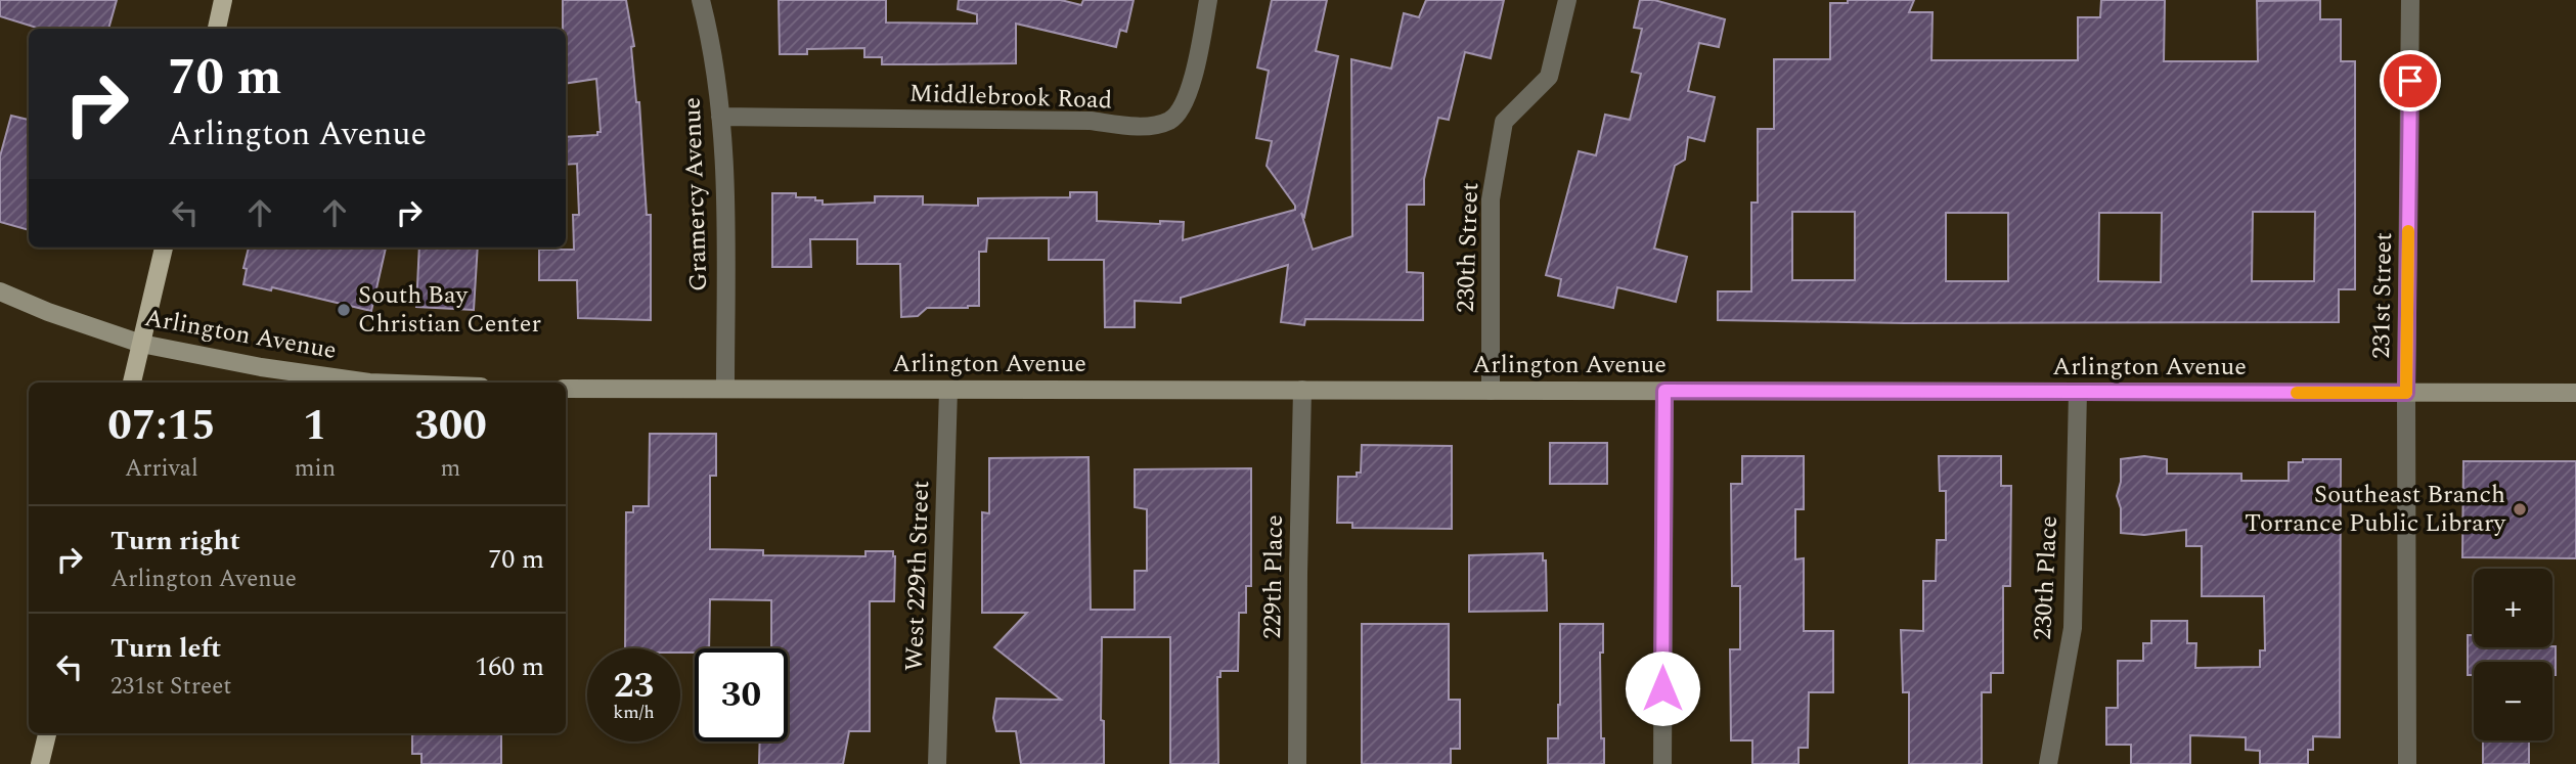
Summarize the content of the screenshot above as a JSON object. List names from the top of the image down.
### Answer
{
  "streets": {
    "main road": ["Arlington Avenue"],
    "street": [
      "Middlebrook Road",
      "Gramercy Avenue",
      "230th Street",
      "231st Street",
      "West 229th Street",
      "229th Place",
      "230th Place"
    ]
  },
  "crossings": [
    ["Middlebrook Road", "Gramercy Avenue"],
    ["Gramercy Avenue", "Arlington Avenue"],
    ["230th Street", "Arlington Avenue"],
    ["231st Street", "Arlington Avenue"],
    ["Arlington Avenue", "West 229th Street"],
    ["Arlington Avenue", "229th Place"],
    ["Arlington Avenue", "230th Place"]
  ],
  "places": ["South Bay Christian Center", "Southeast Branch Torrance Public Library"],
  "page": {
    "turn": ["70 m", "Arlington Avenue"],
    "eta": [
      "07:15",
      "Arrival",
      "1",
      "min",
      "300",
      "m"
    ],
    "list": [
      {
        "name": "Turn right",
        "note": "Arlington Avenue",
        "value": "70 m"
      },
      {
        "name": "Turn left",
        "note": "231st Street",
        "value": "160 m"
      }
    ],
    "map_buttons": ["+", "−"],
    "speed": "23 km/h",
    "limit": "30"
  }
}
